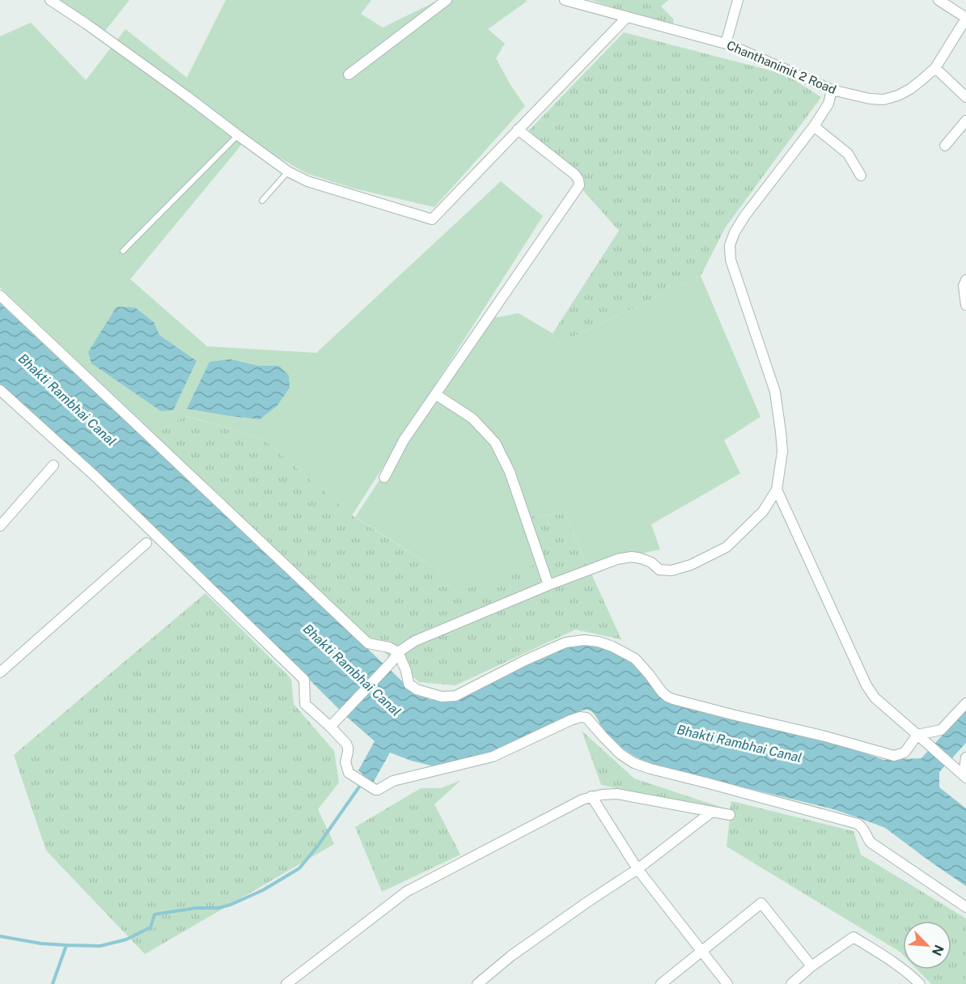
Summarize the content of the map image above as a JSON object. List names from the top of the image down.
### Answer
{
  "streets": {
    "street": ["Chanthanimit 2 Road"]
  },
  "water": ["Bhakti Rambhai Canal"],
  "north": "bottom right"
}
